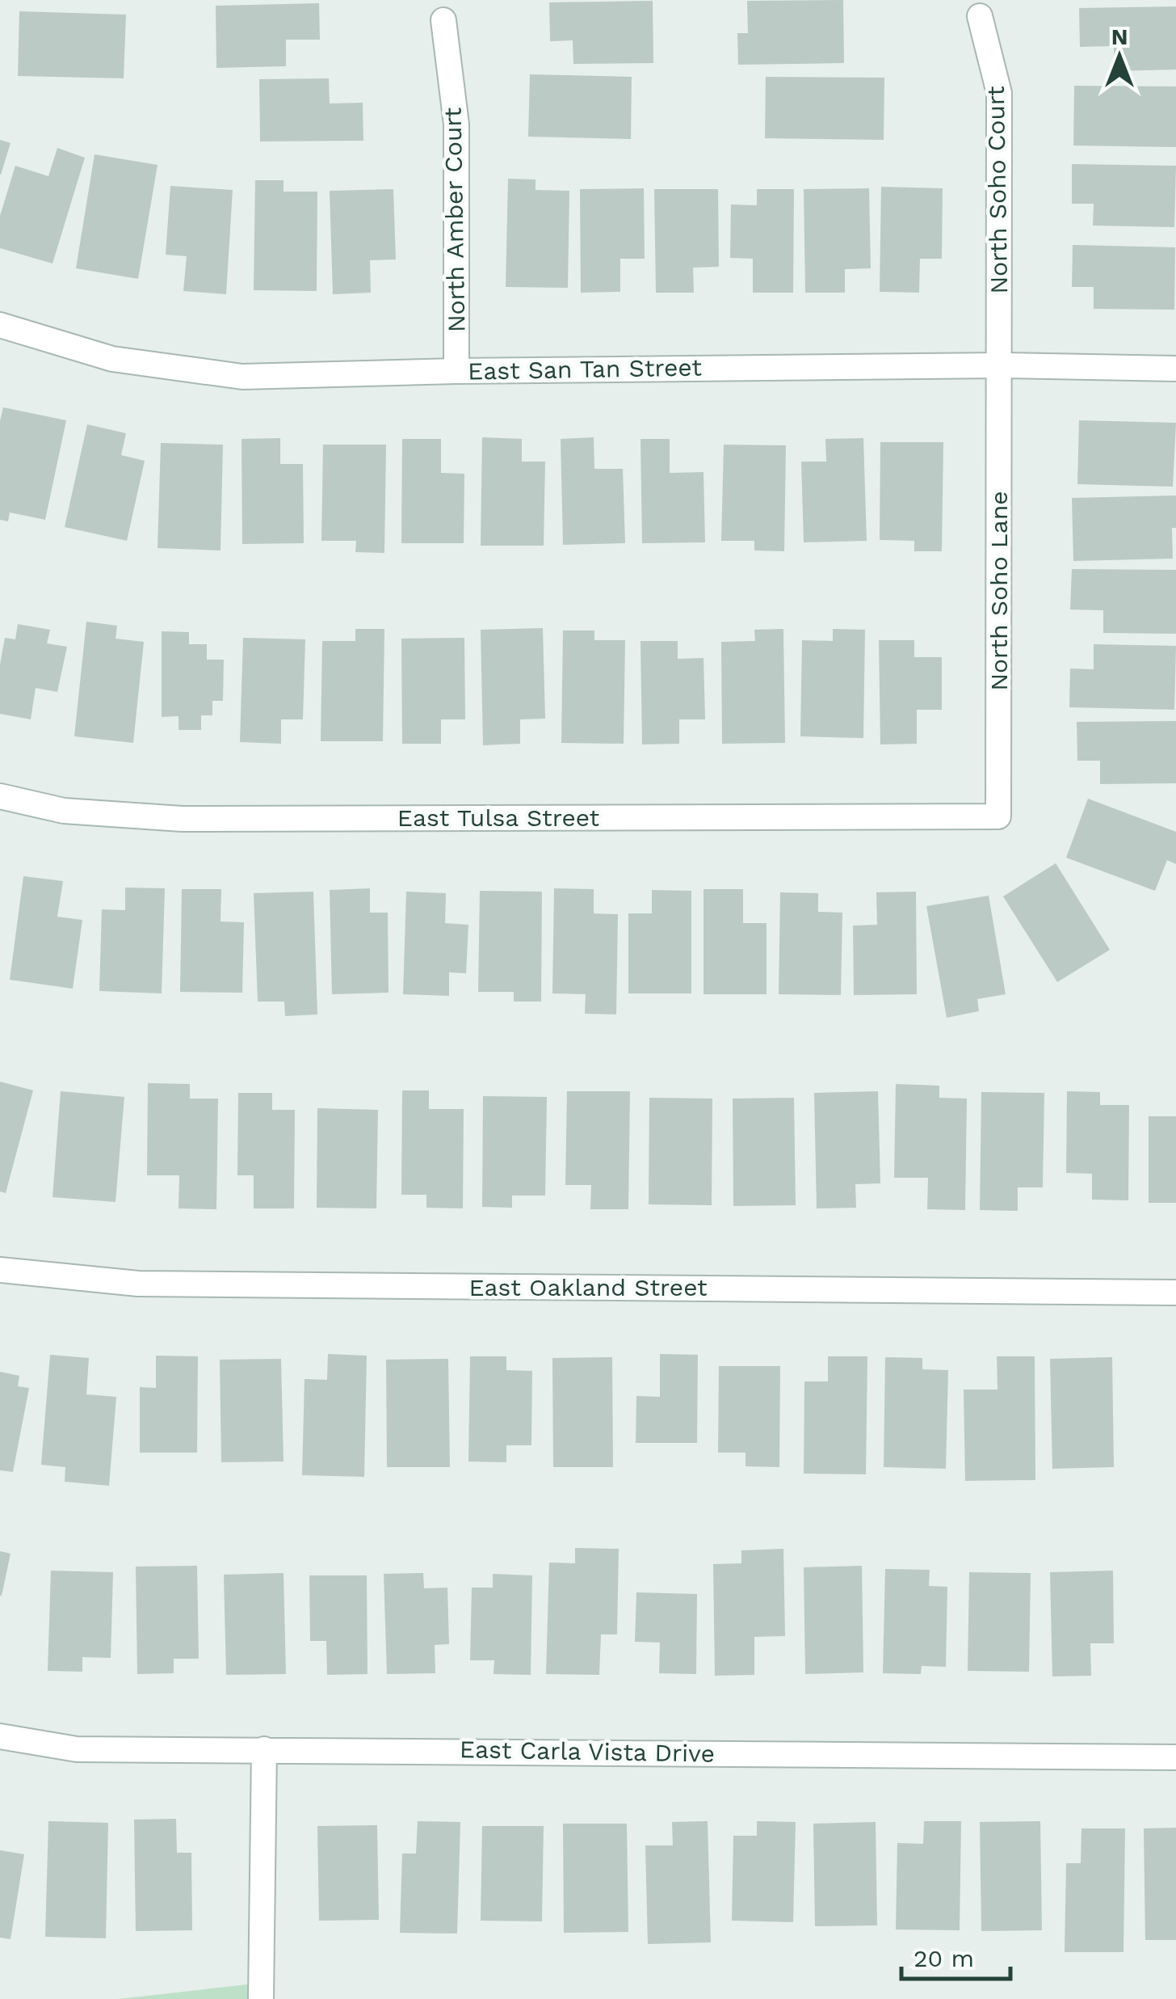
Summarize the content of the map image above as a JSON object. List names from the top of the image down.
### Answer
{
  "streets": {
    "street": [
      "North Soho Court",
      "North Amber Court",
      "East San Tan Street",
      "North Soho Lane",
      "East Tulsa Street",
      "East Oakland Street",
      "East Carla Vista Drive"
    ]
  },
  "crossings": [
    ["North Soho Court", "East San Tan Street"],
    ["North Soho Court", "North Soho Lane"],
    ["North Amber Court", "East San Tan Street"],
    ["East San Tan Street", "North Soho Lane"],
    ["North Soho Lane", "East Tulsa Street"]
  ],
  "scale_bar": "20 m",
  "north": "top"
}
